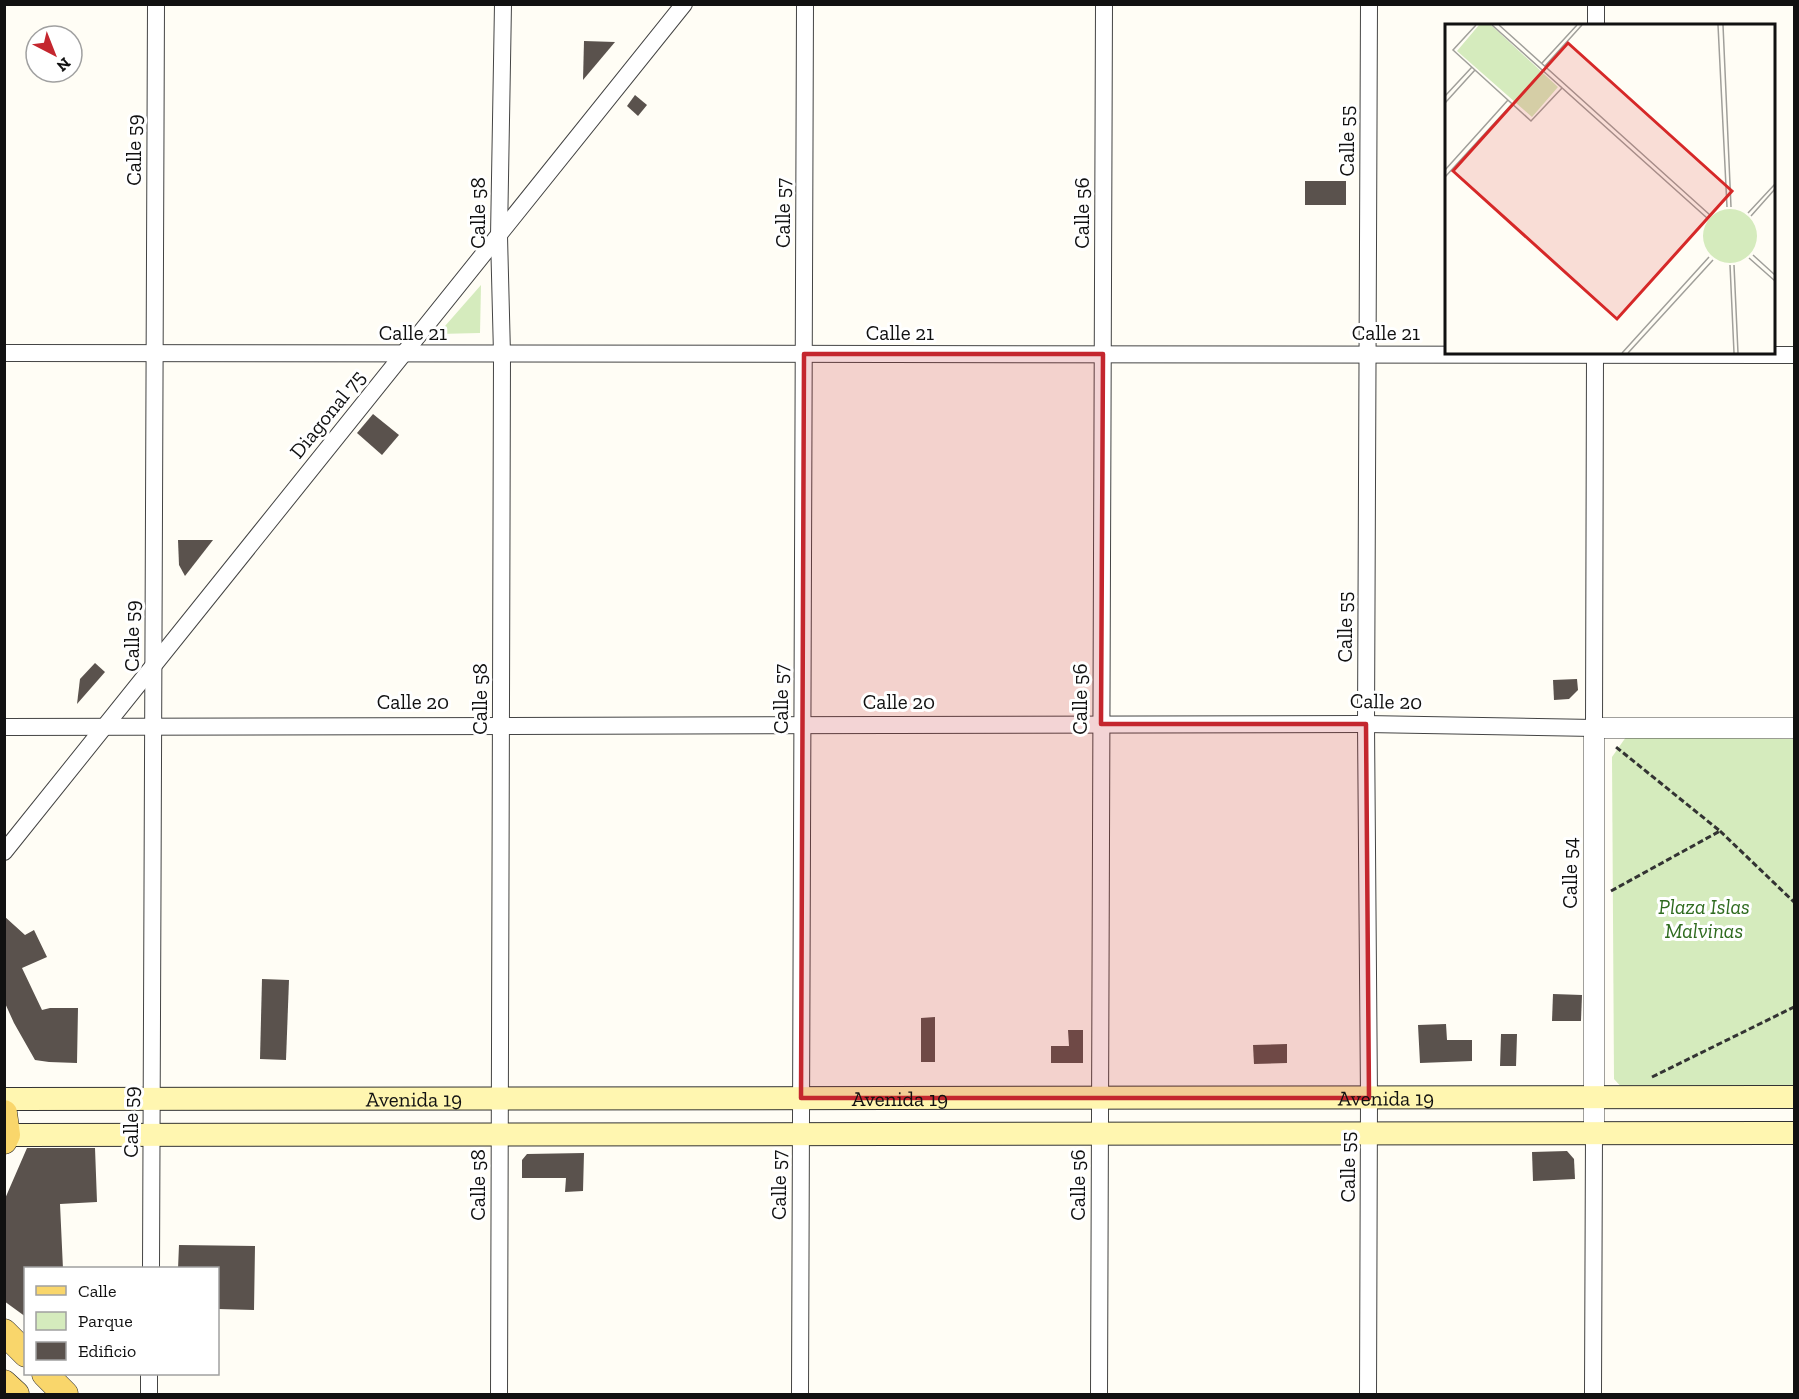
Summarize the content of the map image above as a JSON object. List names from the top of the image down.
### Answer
{
  "streets": {
    "main road": ["Avenida 19"],
    "street": [
      "Calle 55",
      "Calle 59",
      "Calle 58",
      "Calle 57",
      "Calle 56",
      "Calle 21",
      "Diagonal 75",
      "Calle 20",
      "Calle 54"
    ]
  },
  "crossings": [
    ["Calle 55", "Calle 21"],
    ["Calle 55", "Calle 20"],
    ["Calle 55", "Avenida 19"],
    ["Calle 59", "Calle 21"],
    ["Calle 59", "Diagonal 75"],
    ["Calle 59", "Calle 20"],
    ["Calle 59", "Avenida 19"],
    ["Calle 58", "Calle 21"],
    ["Calle 58", "Diagonal 75"],
    ["Calle 58", "Calle 20"],
    ["Calle 58", "Avenida 19"],
    ["Calle 57", "Calle 21"],
    ["Calle 57", "Calle 20"],
    ["Calle 57", "Avenida 19"],
    ["Calle 56", "Calle 21"],
    ["Calle 56", "Calle 20"],
    ["Calle 56", "Avenida 19"],
    ["Calle 21", "Diagonal 75"],
    ["Calle 21", "Calle 54"],
    ["Diagonal 75", "Calle 20"],
    ["Calle 20", "Calle 54"],
    ["Calle 54", "Avenida 19"]
  ],
  "parks": ["Plaza Islas Malvinas"],
  "legend": ["Calle", "Parque", "Edificio"],
  "north": "bottom right"
}
